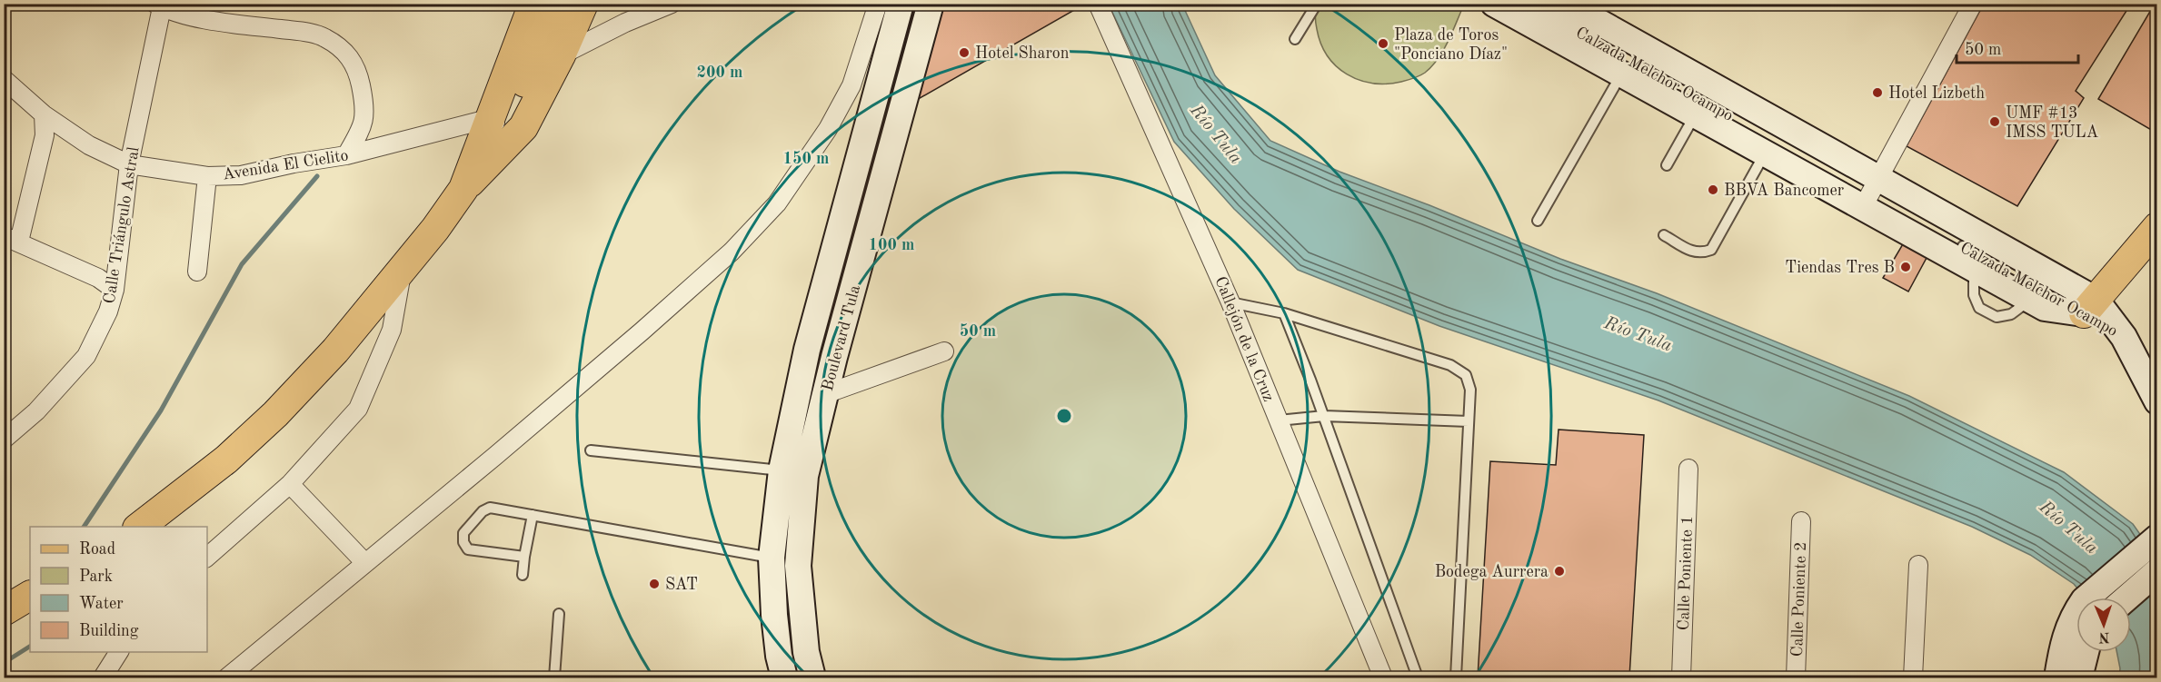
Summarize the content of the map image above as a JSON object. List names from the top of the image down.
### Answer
{
  "streets": {
    "main road": ["Calzada Melchor Ocampo", "Boulevard Tula"],
    "street": [
      "Avenida El Cielito",
      "Calle Triángulo Astral",
      "Callejón de la Cruz",
      "Calle Poniente 1",
      "Calle Poniente 2"
    ]
  },
  "crossings": [
    ["Avenida El Cielito", "Calle Triángulo Astral"]
  ],
  "water": ["Río Tula"],
  "places": [
    "Plaza de Toros \"Ponciano Díaz\"",
    "Hotel Sharon",
    "Hotel Lizbeth",
    "UMF #13 IMSS TULA",
    "BBVA Bancomer",
    "Tiendas Tres B",
    "Bodega Aurrera",
    "SAT"
  ],
  "legend": [
    "Road",
    "Park",
    "Water",
    "Building"
  ],
  "scale_bar": "50 m",
  "north": "bottom",
  "rings": [
    "200 m",
    "150 m",
    "100 m",
    "50 m"
  ]
}
